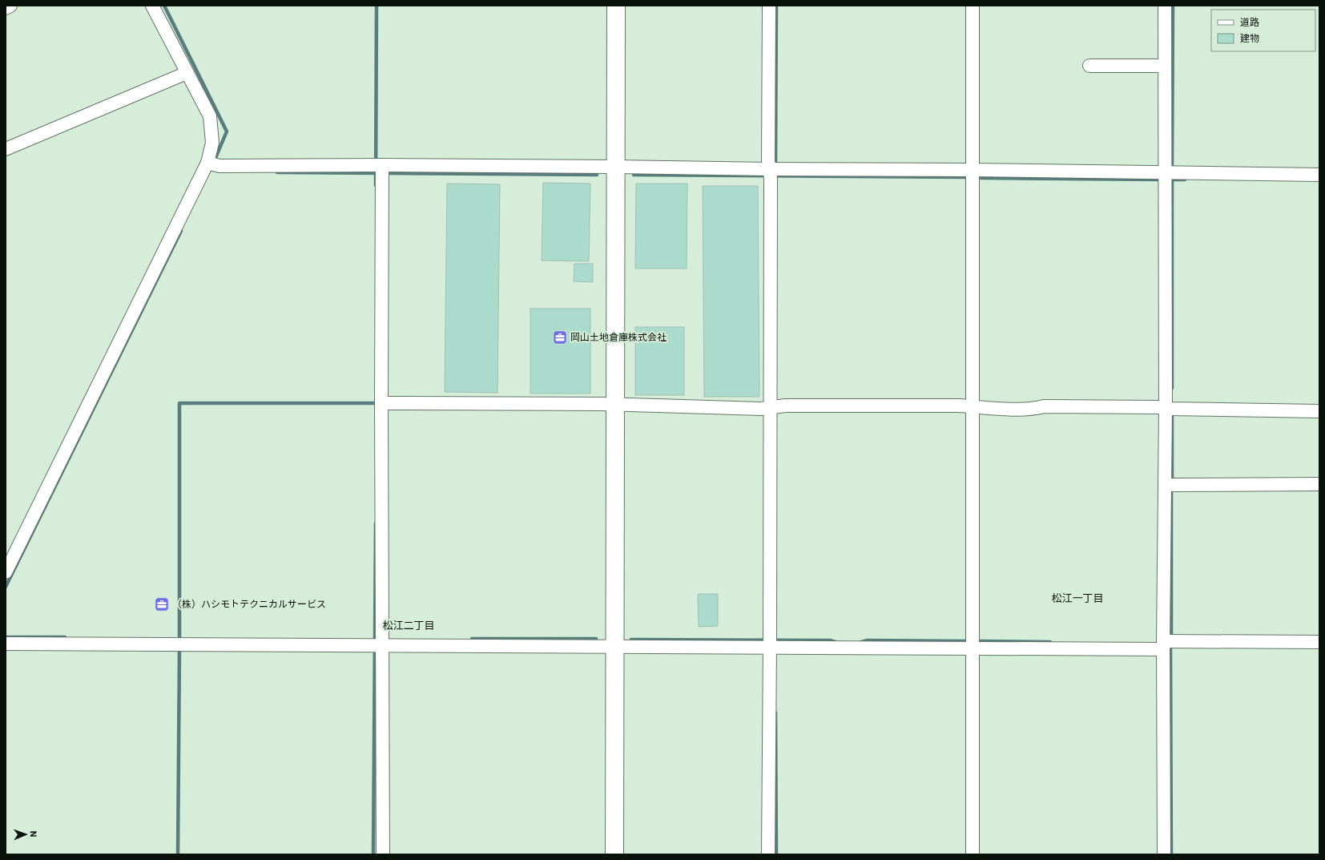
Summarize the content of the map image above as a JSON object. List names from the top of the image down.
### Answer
{
  "districts": ["松江一丁目", "松江二丁目"],
  "places": {
    "office": ["岡山土地倉庫株式会社", "（株）ハシモトテクニカルサービス"]
  },
  "legend": ["道路", "建物"],
  "north": "right"
}
